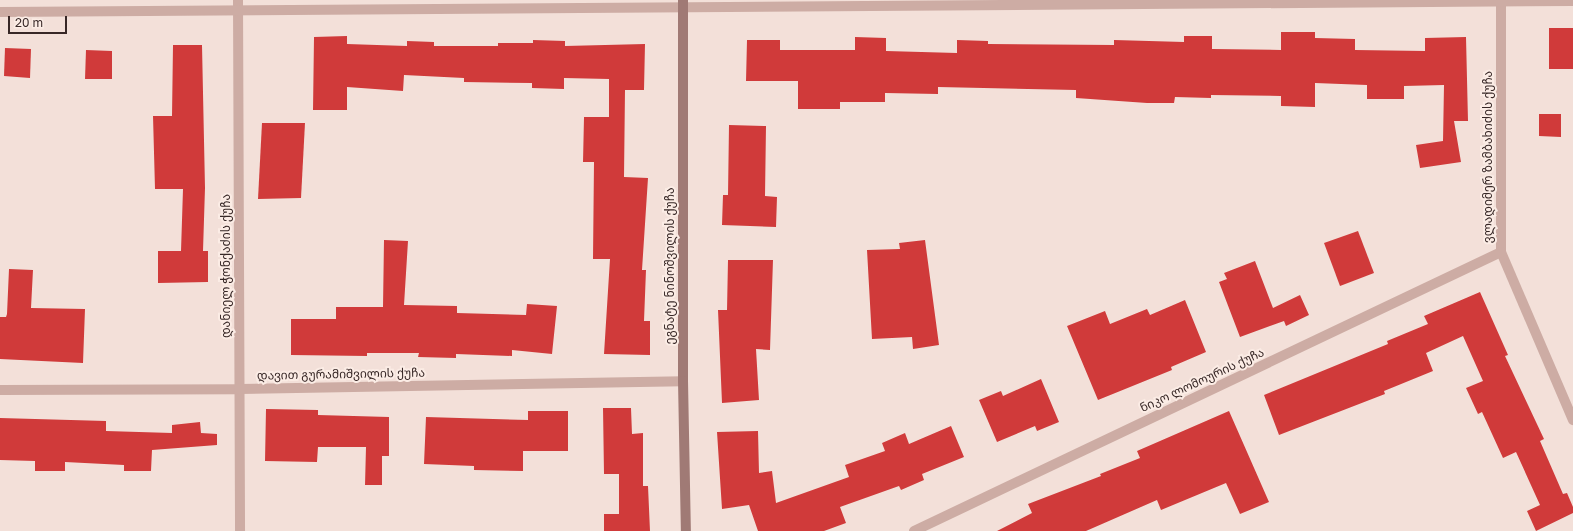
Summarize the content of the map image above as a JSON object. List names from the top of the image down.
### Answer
{
  "streets": {
    "street": [
      "ვლადიმერ ზამბახიძის ქუჩა",
      "დანიელ ჭონქაძის ქუჩა",
      "ეგნატე ნინოშვილის ქუჩა",
      "დავით გურამიშვილის ქუჩა",
      "ნიკო ლომოურის ქუჩა"
    ]
  },
  "crossings": [
    ["ვლადიმერ ზამბახიძის ქუჩა", "ნიკო ლომოურის ქუჩა"],
    ["დანიელ ჭონქაძის ქუჩა", "დავით გურამიშვილის ქუჩა"],
    ["ეგნატე ნინოშვილის ქუჩა", "დავით გურამიშვილის ქუჩა"]
  ],
  "scale_bar": "20 m"
}
